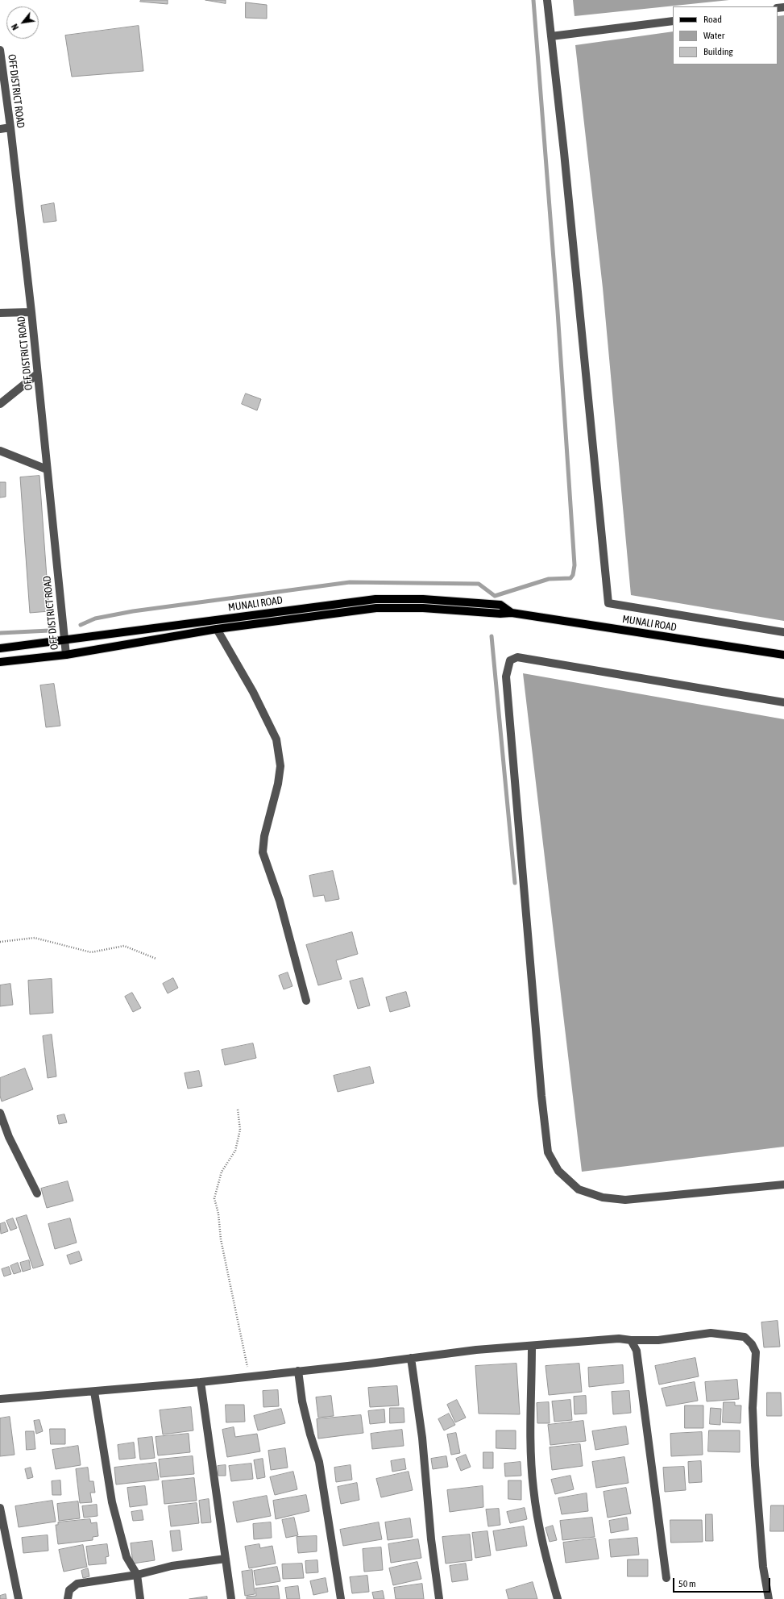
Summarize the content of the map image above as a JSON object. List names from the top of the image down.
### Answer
{
  "streets": {
    "main road": ["MUNALI ROAD"],
    "street": ["OFF DISTRICT ROAD"]
  },
  "crossings": [
    ["OFF DISTRICT ROAD", "MUNALI ROAD"]
  ],
  "legend": ["Road", "Water", "Building"],
  "scale_bar": "50 m",
  "north": "bottom left"
}
